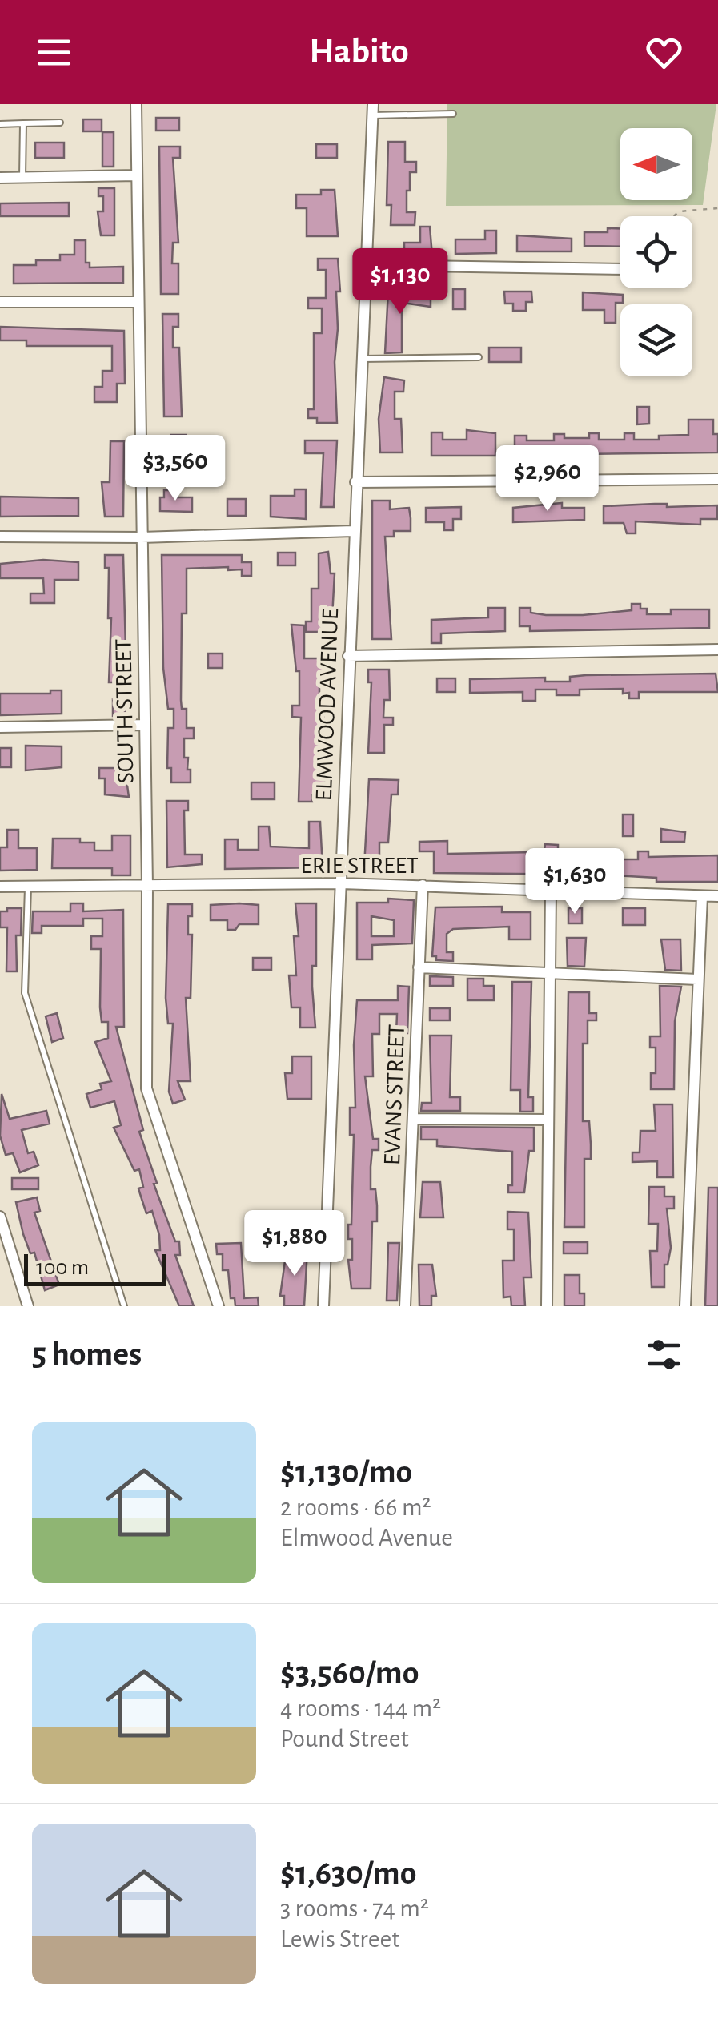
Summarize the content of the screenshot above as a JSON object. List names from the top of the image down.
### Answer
{
  "streets": {
    "street": [
      "ELMWOOD AVENUE",
      "SOUTH STREET",
      "ERIE STREET",
      "EVANS STREET"
    ]
  },
  "crossings": [
    ["ELMWOOD AVENUE", "ERIE STREET"],
    ["SOUTH STREET", "ERIE STREET"],
    ["ERIE STREET", "EVANS STREET"]
  ],
  "scale_bar": "100 m",
  "north": "left",
  "page": {
    "header": "Habito",
    "price": [
      "$1,130",
      "$3,560",
      "$2,960",
      "$1,630",
      "$1,880"
    ],
    "scale": "100 m",
    "heading": "5 homes",
    "list": [
      {
        "name": "$1,130/mo",
        "note": "2 rooms · 66 m² · Elmwood Avenue"
      },
      {
        "name": "$3,560/mo",
        "note": "4 rooms · 144 m² · Pound Street"
      },
      {
        "name": "$1,630/mo",
        "note": "3 rooms · 74 m² · Lewis Street"
      }
    ]
  }
}
